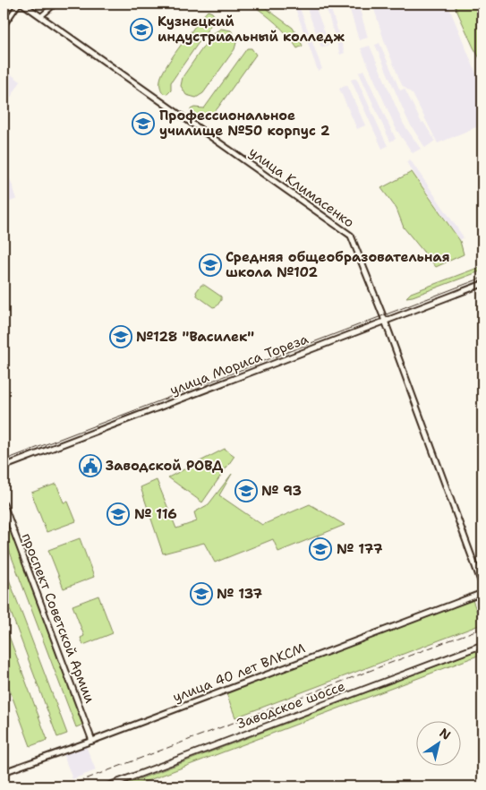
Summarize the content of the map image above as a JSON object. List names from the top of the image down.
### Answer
{
  "streets": {
    "main road": ["Заводское шоссе"],
    "street": [
      "улица Климасенко",
      "улица Мориса Тореза",
      "проспект Советской Армии",
      "улица 40 лет ВЛКСМ"
    ]
  },
  "crossings": [
    ["улица Климасенко", "улица Мориса Тореза"],
    ["проспект Советской Армии", "улица 40 лет ВЛКСМ"]
  ],
  "places": {
    "school or university": [
      "Кузнецкий индустриальный колледж",
      "Профессиональное училище №50 корпус 2",
      "Средняя общеобразовательная школа №102",
      "№128 \"Василек\"",
      "№ 93",
      "№ 116",
      "№ 177",
      "№ 137"
    ],
    "public building": ["Заводской РОВД"]
  },
  "north": "top right"
}
